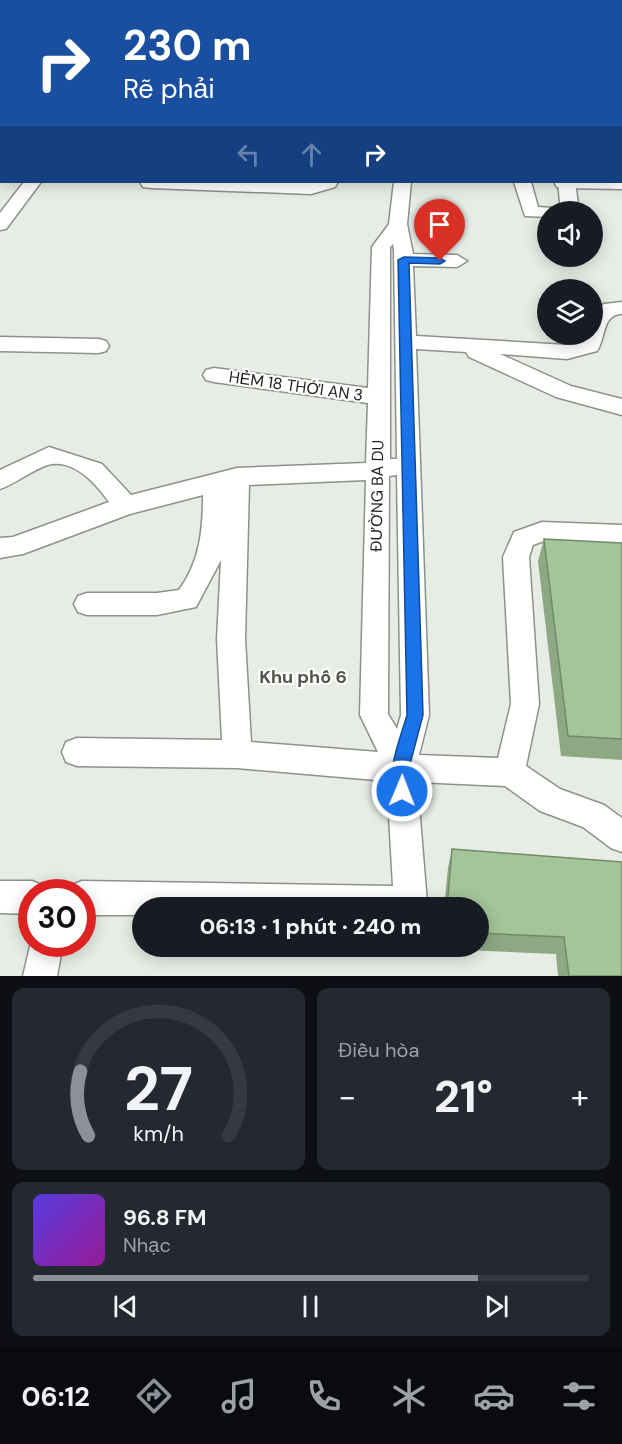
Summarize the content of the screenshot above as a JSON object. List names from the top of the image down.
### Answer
{
  "streets": {
    "street": ["HẺM 18 THỚI AN 3", "ĐƯỜNG BA DU"]
  },
  "crossings": [
    ["HẺM 18 THỚI AN 3", "ĐƯỜNG BA DU"]
  ],
  "districts": ["Khu phố 6"],
  "page": {
    "turn": ["230 m", "Rẽ phải"],
    "limit": "30",
    "trip": "06:13 · 1 phút · 240 m",
    "tile": "Điều hòa",
    "heat": ["−", "21°", "+"],
    "song": ["96.8 FM", "Nhạc"],
    "tabs": "06:12",
    "gauge": ["27", "km/h"]
  }
}
